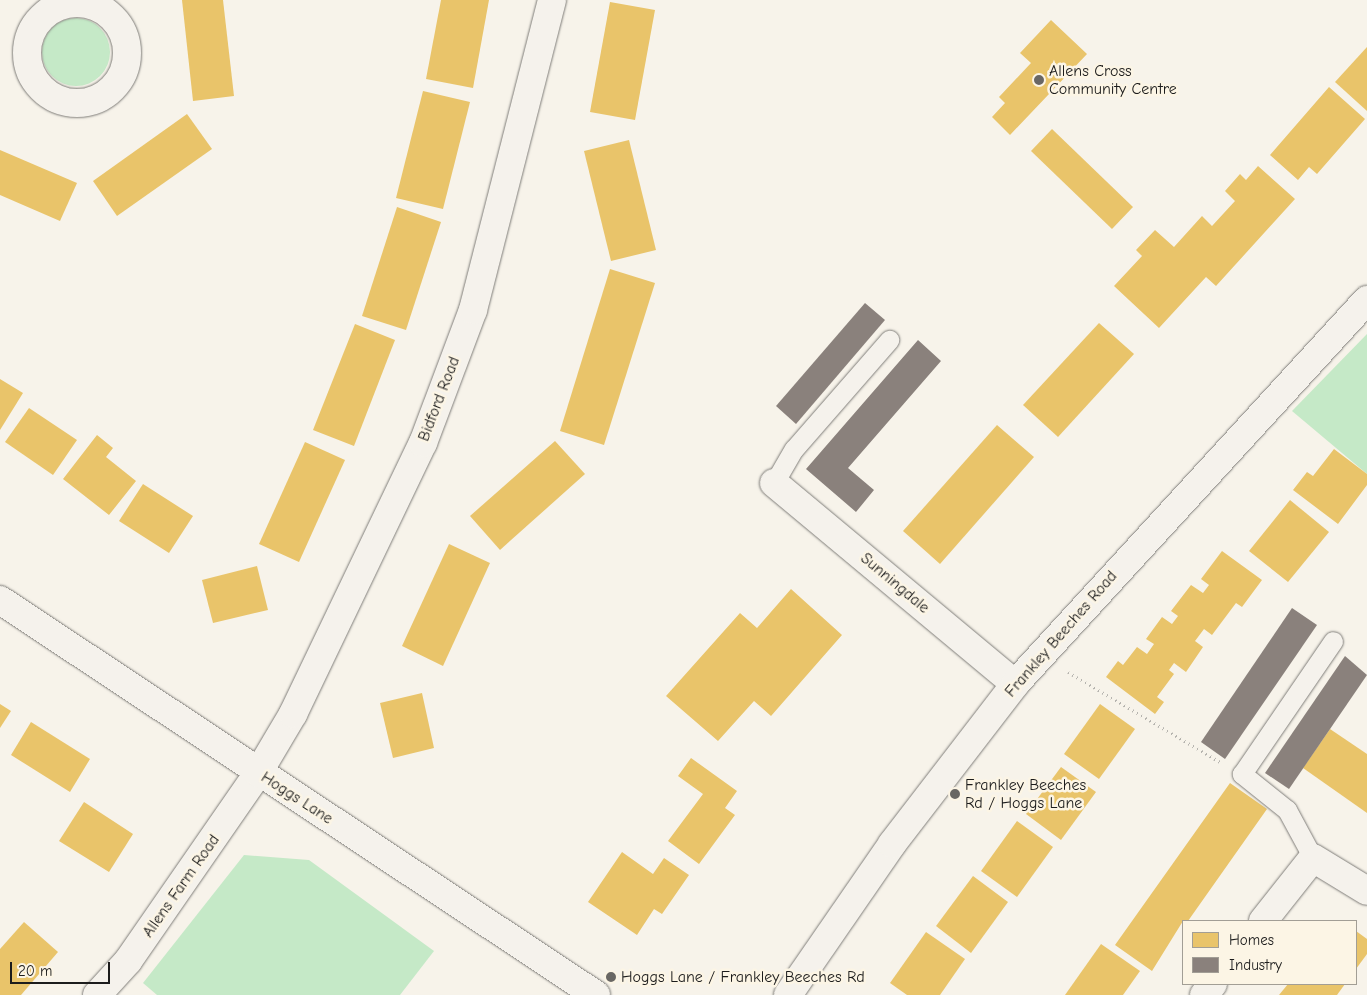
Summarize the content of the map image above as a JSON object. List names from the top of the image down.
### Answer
{
  "streets": {
    "street": [
      "Bidford Road",
      "Sunningdale",
      "Frankley Beeches Road",
      "Hoggs Lane",
      "Allens Farm Road"
    ]
  },
  "crossings": [
    ["Bidford Road", "Hoggs Lane"],
    ["Bidford Road", "Allens Farm Road"],
    ["Sunningdale", "Frankley Beeches Road"],
    ["Hoggs Lane", "Allens Farm Road"]
  ],
  "places": ["Allens Cross Community Centre", "Frankley Beeches Rd / Hoggs Lane", "Hoggs Lane / Frankley Beeches Rd"],
  "legend": ["Homes", "Industry"],
  "scale_bar": "20 m"
}
